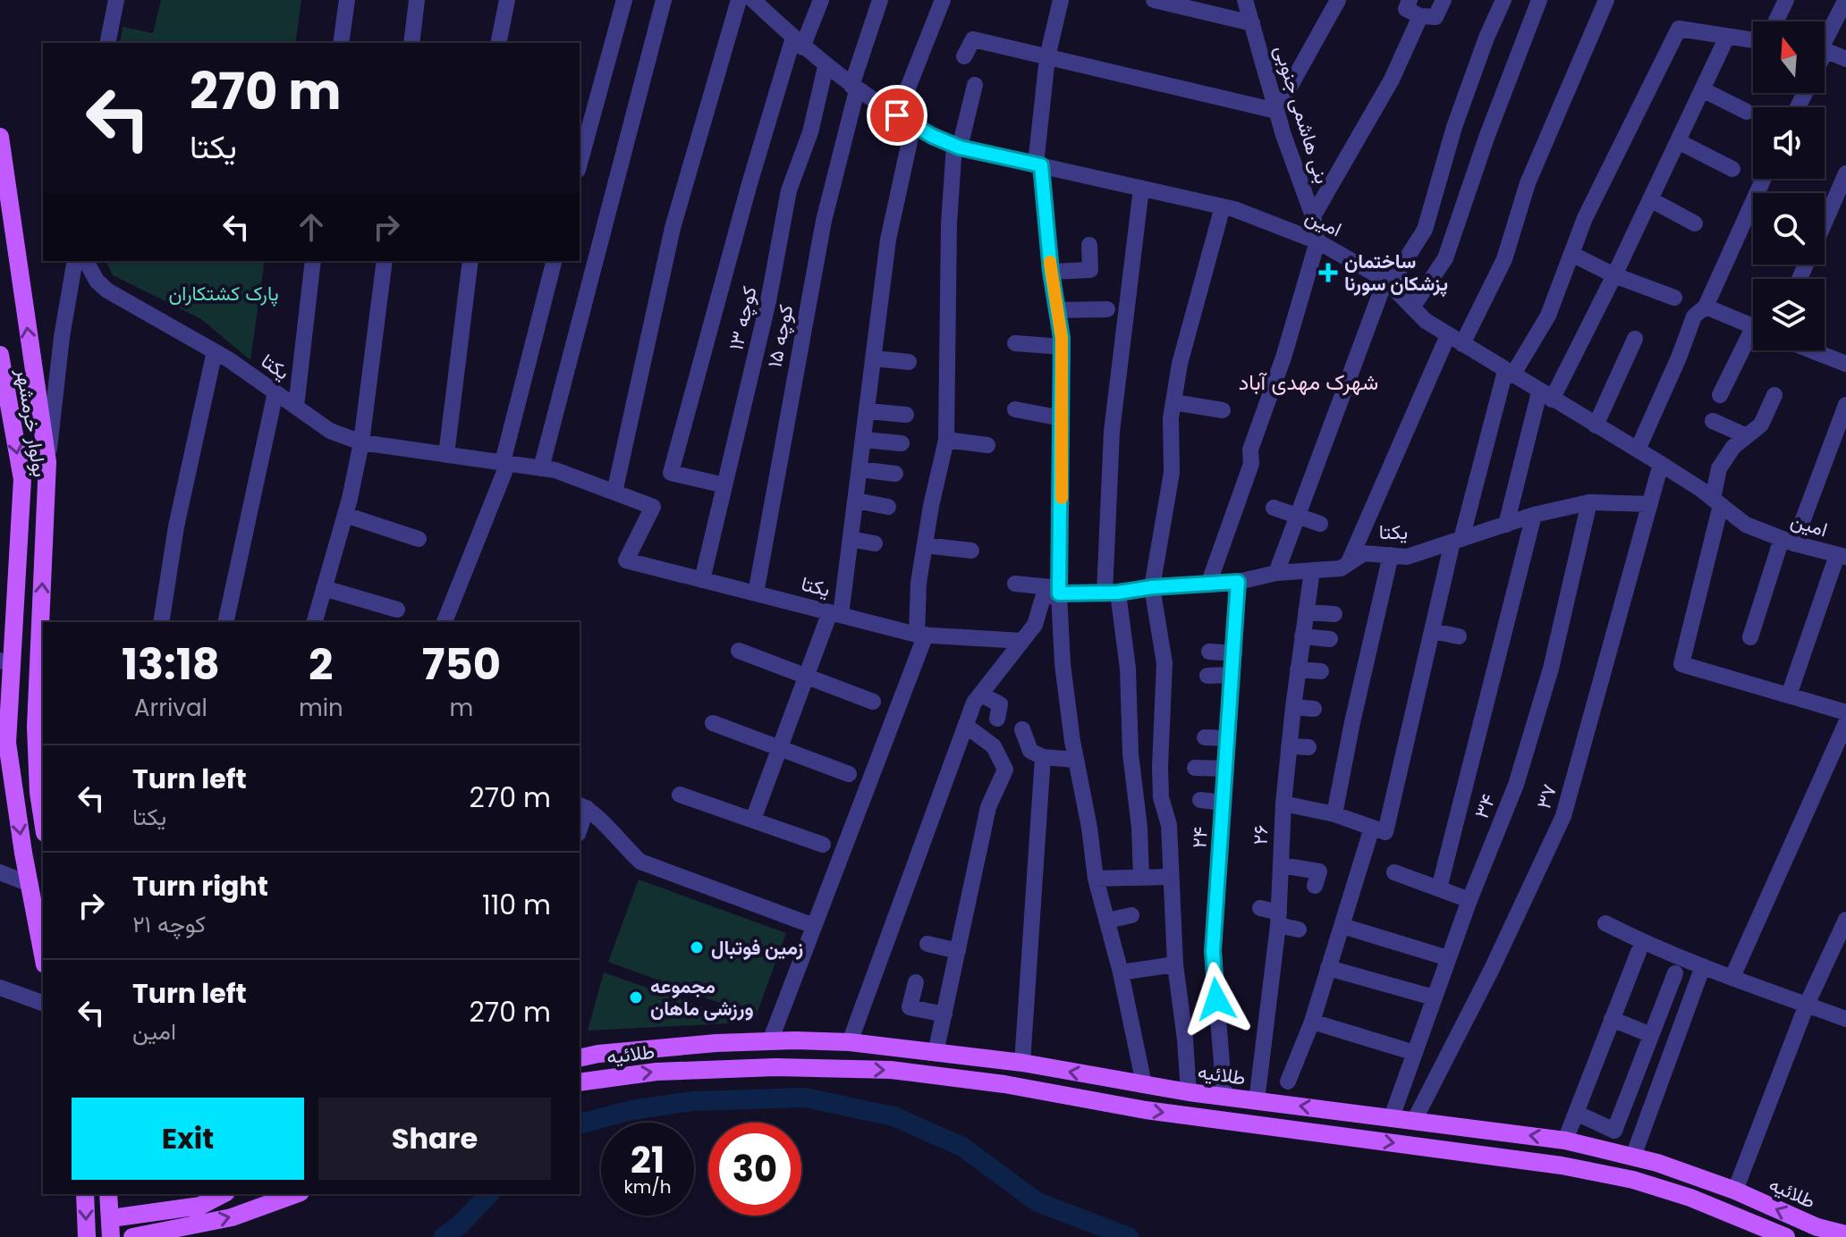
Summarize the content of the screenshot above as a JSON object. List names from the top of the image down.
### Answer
{
  "streets": {
    "main road": ["بولوار خرمشهر", "طلائیه"],
    "street": [
      "بنی هاشمی جنوبی",
      "امین",
      "کوچه ۱۳",
      "کوچه ۱۵",
      "یکتا",
      "۳۷",
      "۳۴",
      "۲۶",
      "۲۴"
    ]
  },
  "crossings": [
    ["بنی هاشمی جنوبی", "امین"],
    ["امین", "کوچه ۱۳"],
    ["امین", "کوچه ۱۵"],
    ["امین", "۳۷"],
    ["کوچه ۱۳", "یکتا"],
    ["کوچه ۱۵", "یکتا"],
    ["یکتا", "۳۷"],
    ["یکتا", "۳۴"],
    ["یکتا", "۲۶"],
    ["یکتا", "۲۴"],
    ["۳۷", "طلائیه"],
    ["۳۴", "طلائیه"],
    ["۲۶", "طلائیه"],
    ["۲۴", "طلائیه"]
  ],
  "districts": ["شهرک مهدی آباد"],
  "parks": ["پارک کشتکاران"],
  "places": {
    "health": ["ساختمان پزشکان سورنا"],
    "other": ["زمین فوتبال", "مجموعه ورزشی ماهان"]
  },
  "north": "top",
  "page": {
    "turn": ["270 m", "یکتا"],
    "eta": [
      "13:18",
      "Arrival",
      "2",
      "min",
      "750",
      "m"
    ],
    "list": [
      {
        "name": "Turn left",
        "note": "یکتا",
        "value": "270 m"
      },
      {
        "name": "Turn right",
        "note": "کوچه ۲۱",
        "value": "110 m"
      },
      {
        "name": "Turn left",
        "note": "امین",
        "value": "270 m"
      }
    ],
    "buttons": ["Exit", "Share"],
    "speed": "21 km/h",
    "limit": "30"
  }
}
